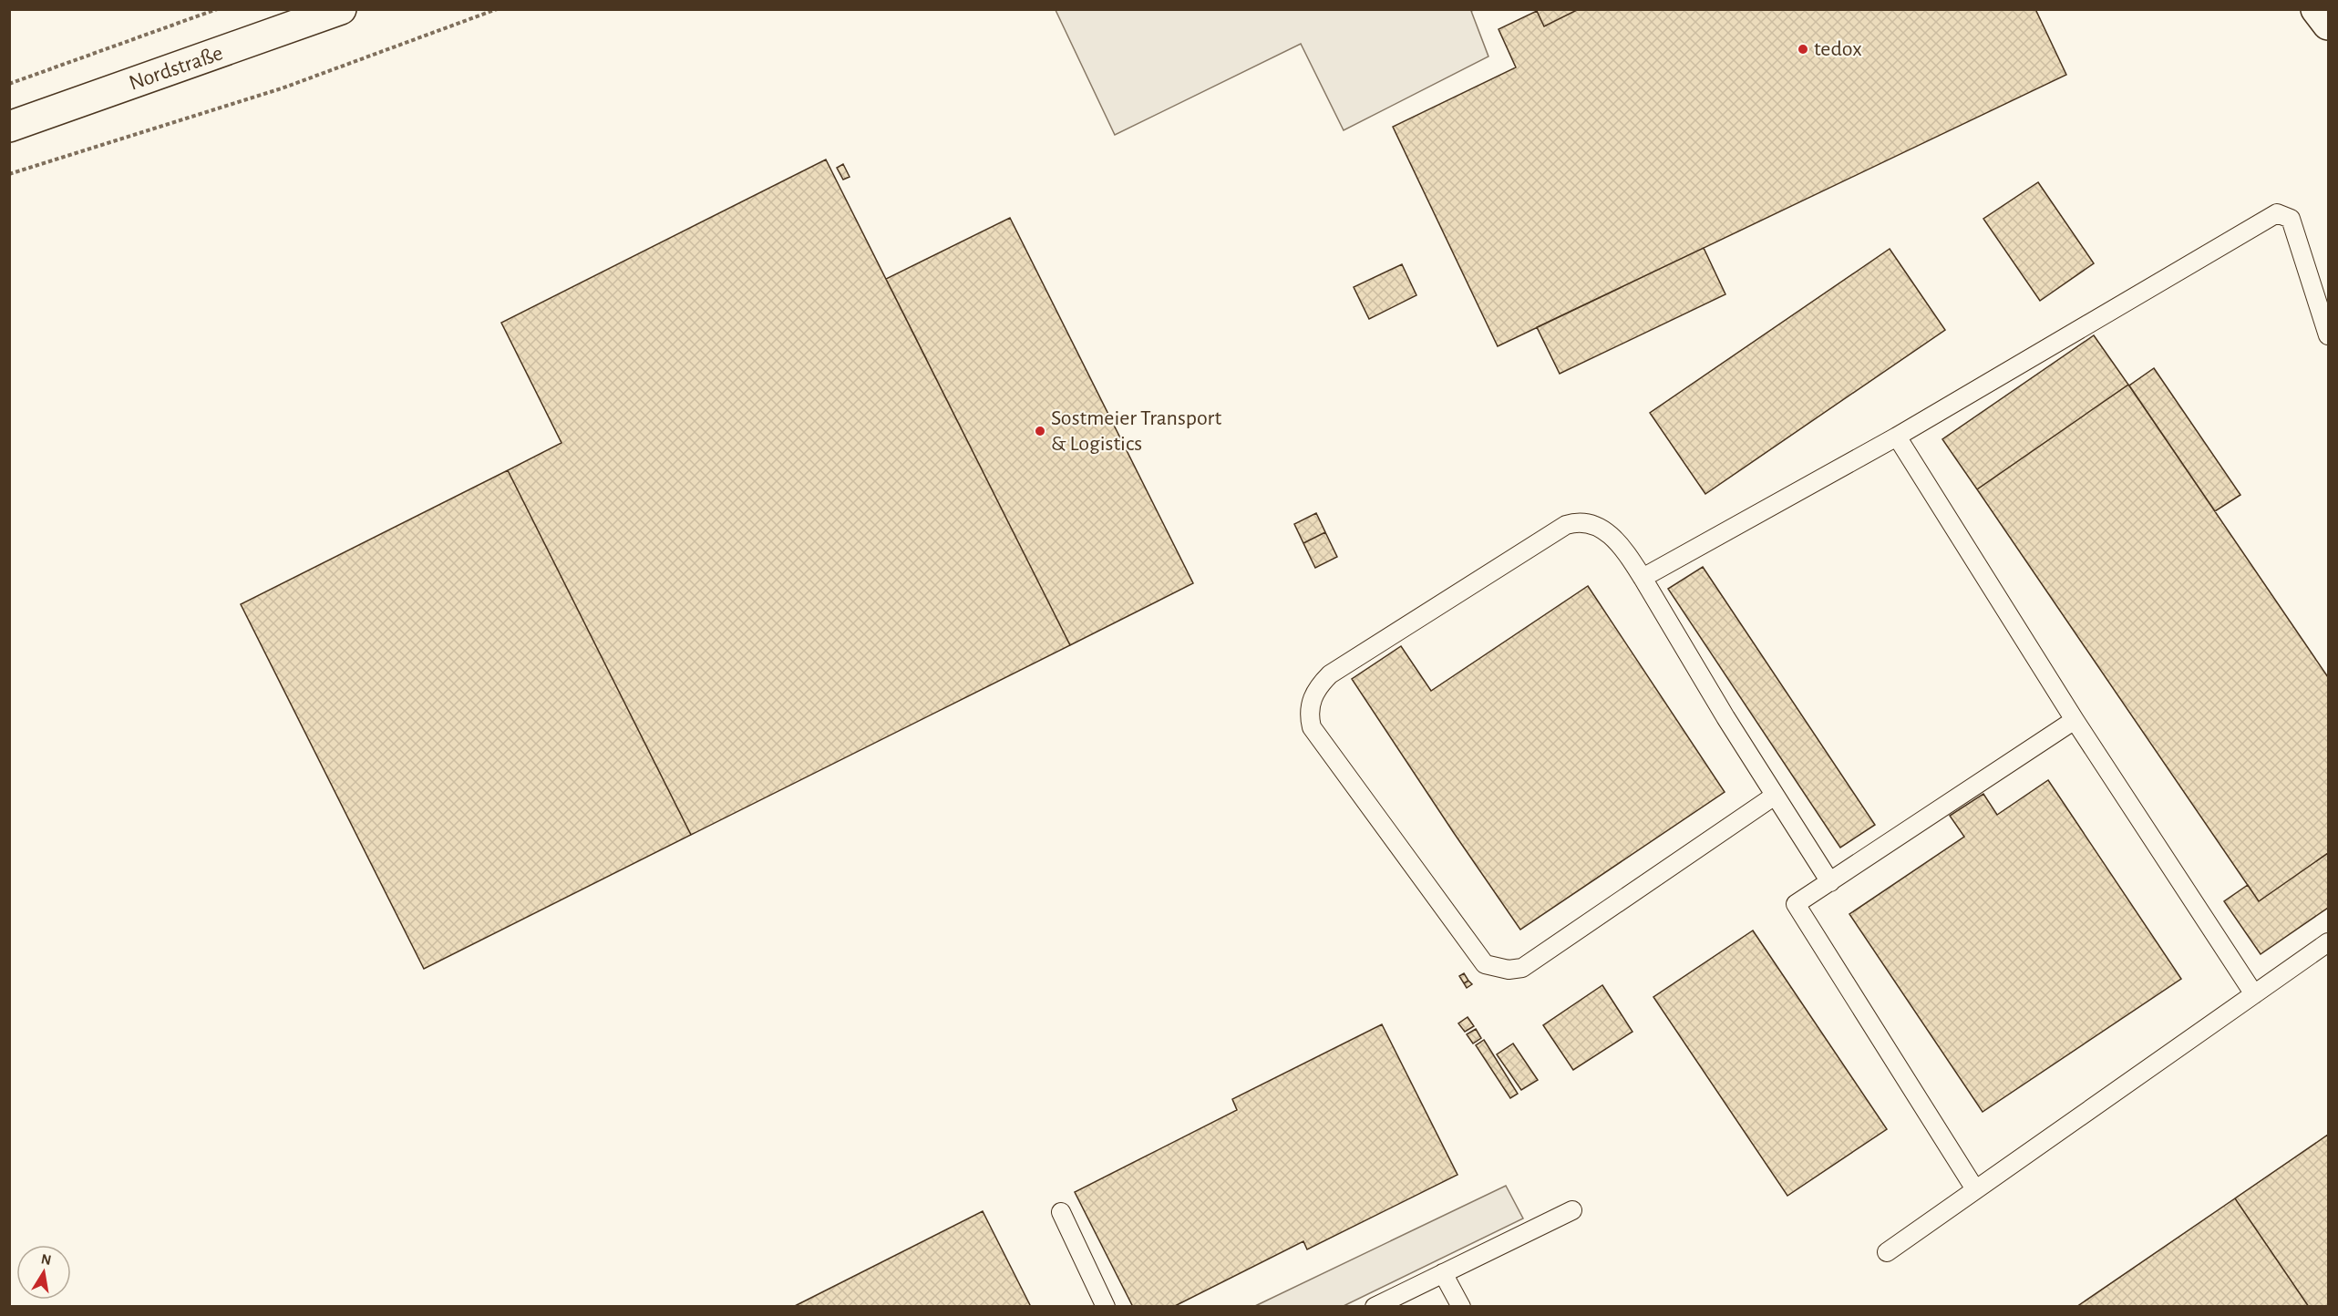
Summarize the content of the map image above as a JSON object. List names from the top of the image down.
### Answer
{
  "streets": {
    "street": ["Nordstraße"]
  },
  "places": ["tedox", "Sostmeier Transport & Logistics"],
  "north": "top"
}
